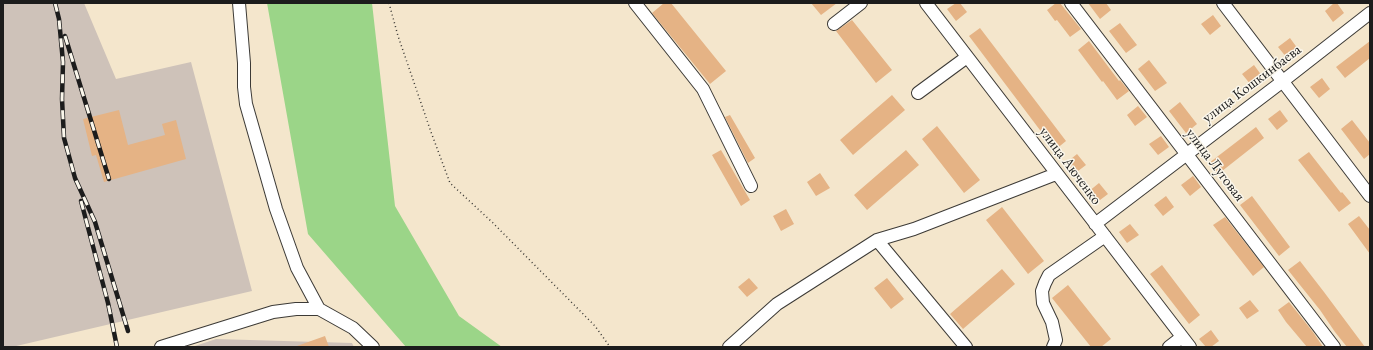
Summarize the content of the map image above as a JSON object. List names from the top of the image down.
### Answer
{
  "streets": {
    "street": ["улица Кошкинбаева", "улица Луговая", "улица Аюченко"]
  },
  "crossings": [
    ["улица Кошкинбаева", "улица Луговая"],
    ["улица Кошкинбаева", "улица Аюченко"]
  ]
}
